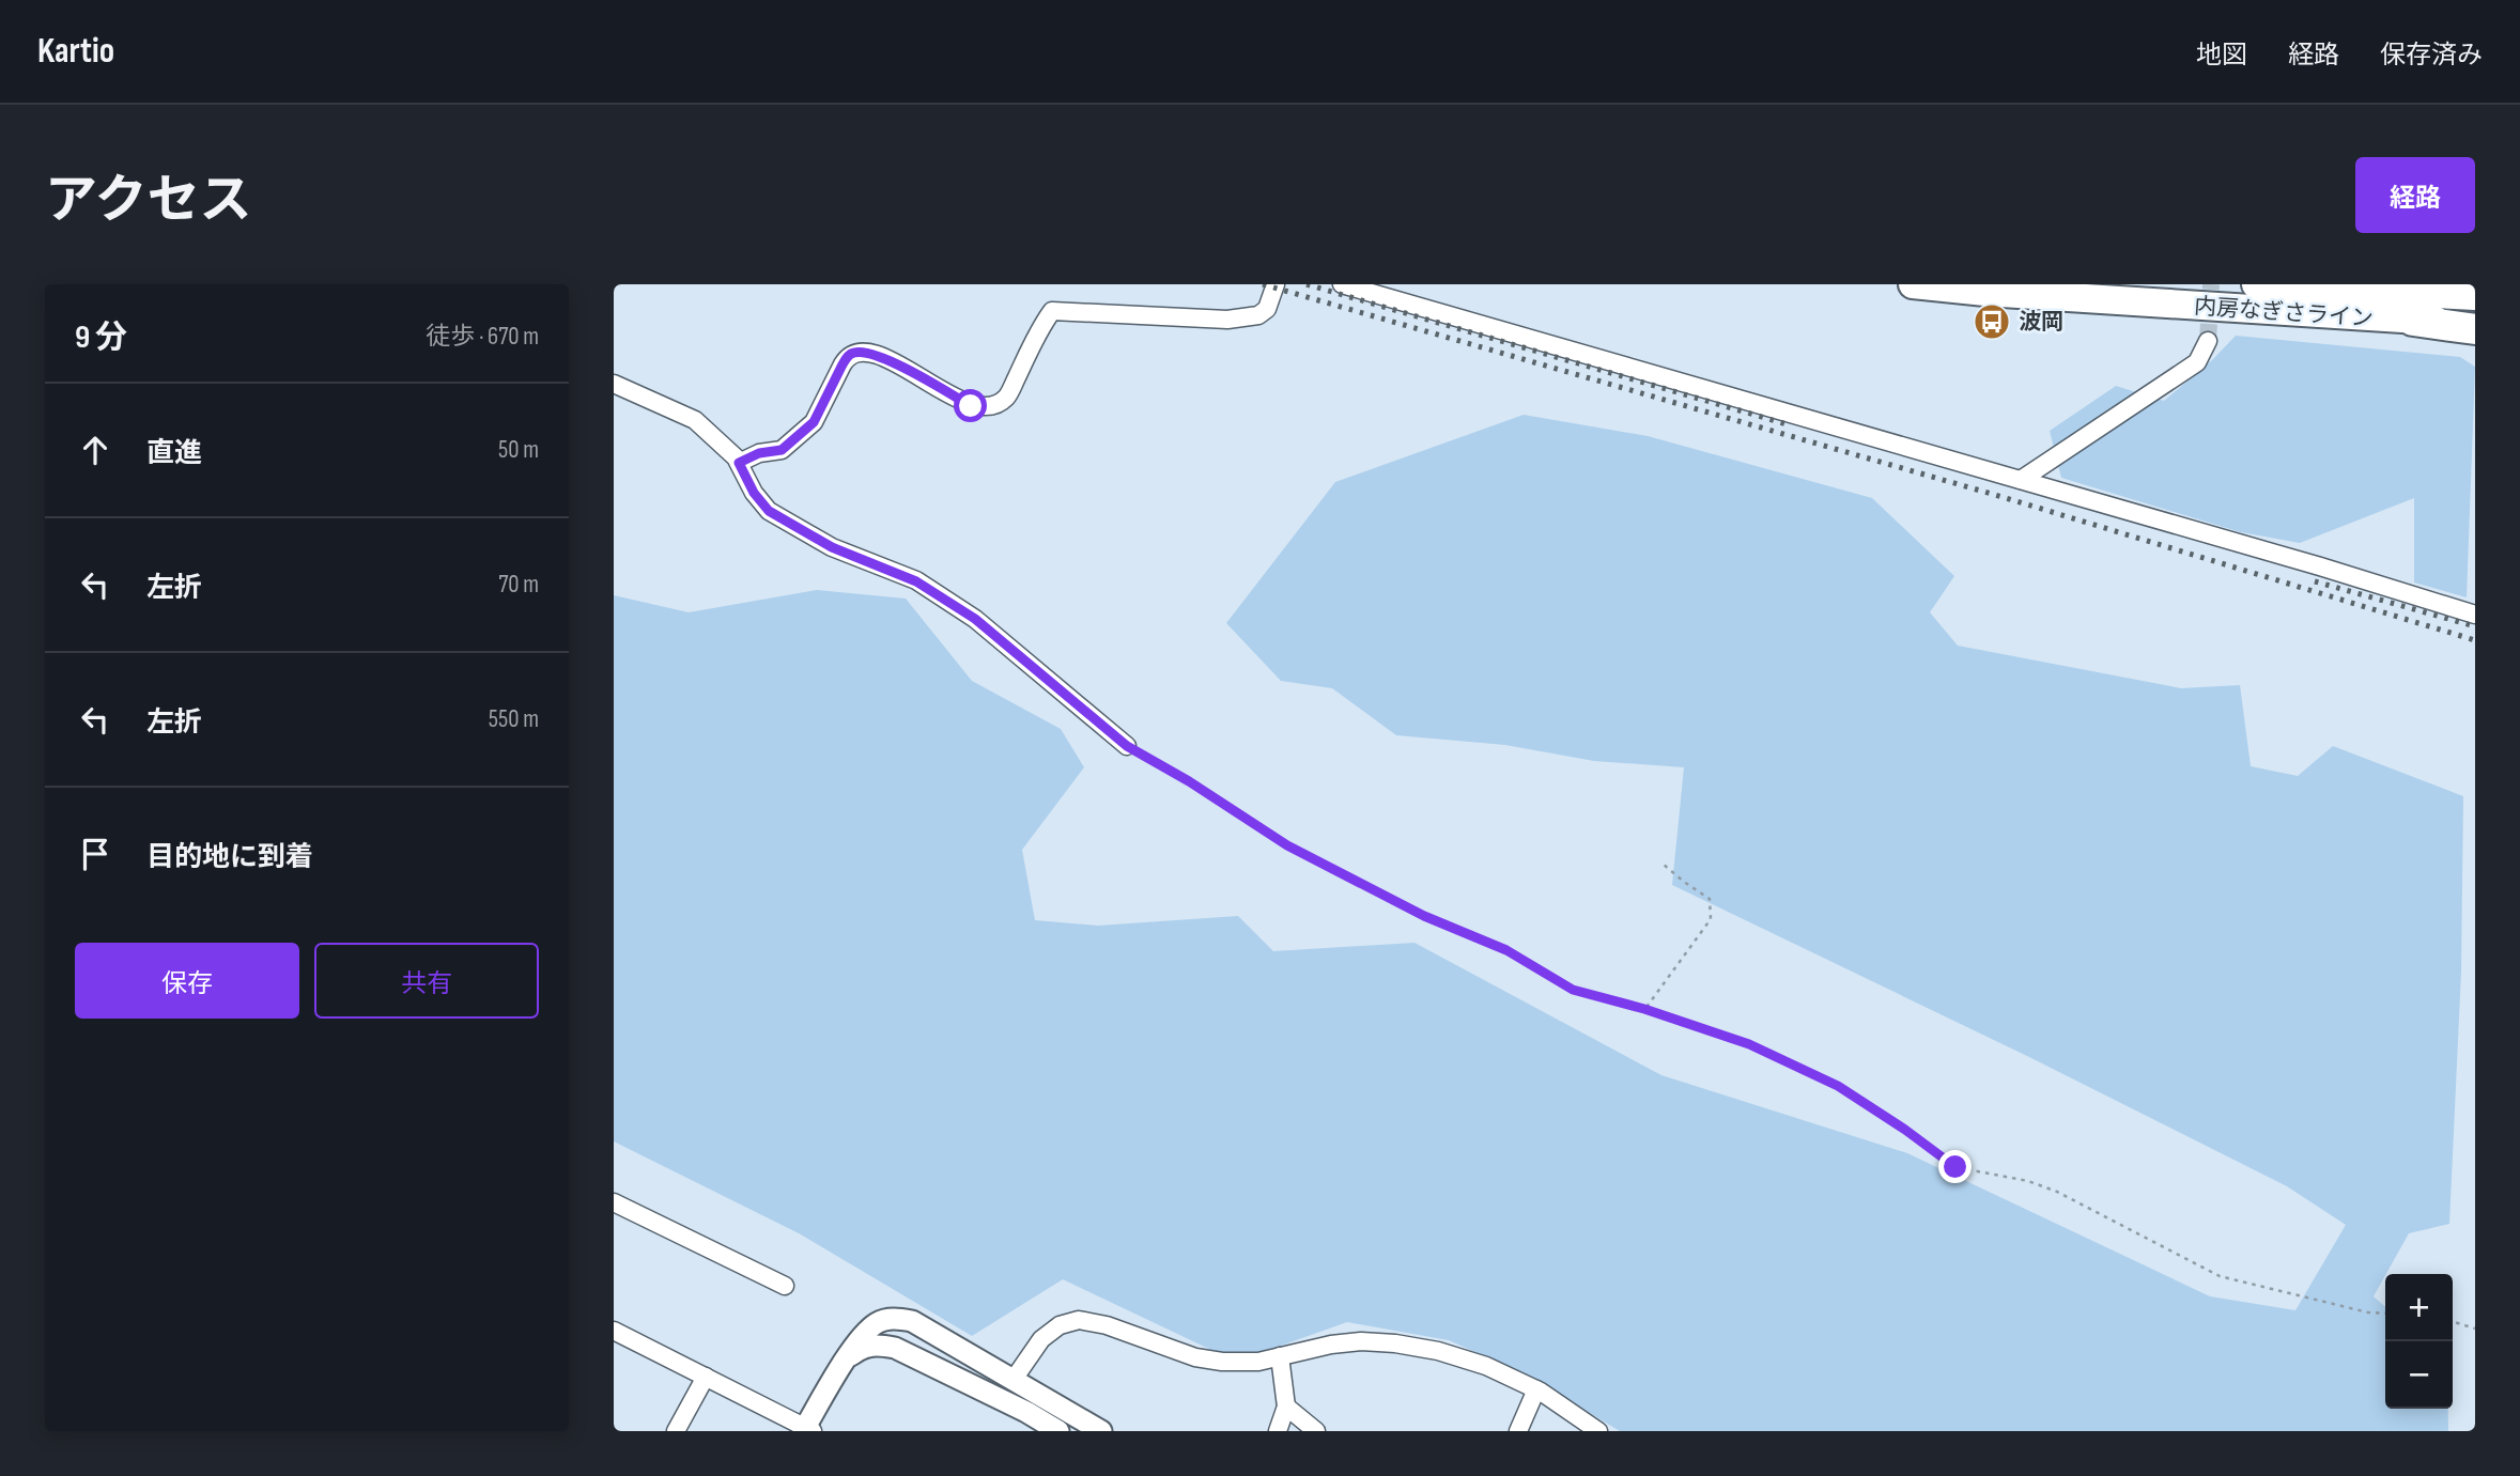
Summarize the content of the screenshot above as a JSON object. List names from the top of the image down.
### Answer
{
  "streets": {
    "highway": ["内房なぎさライン"]
  },
  "places": {
    "bus stop": ["波岡"]
  },
  "page": {
    "header": "Kartio",
    "nav": ["地図", "経路", "保存済み"],
    "title": "アクセス",
    "buttons": [
      "経路",
      ["保存", "共有"]
    ],
    "heading": ["9 分", "徒歩 · 670 m"],
    "list": [
      ["直進", "50 m"],
      ["左折", "70 m"],
      ["左折", "550 m"],
      "目的地に到着"
    ],
    "map_buttons": ["+", "−"]
  }
}
